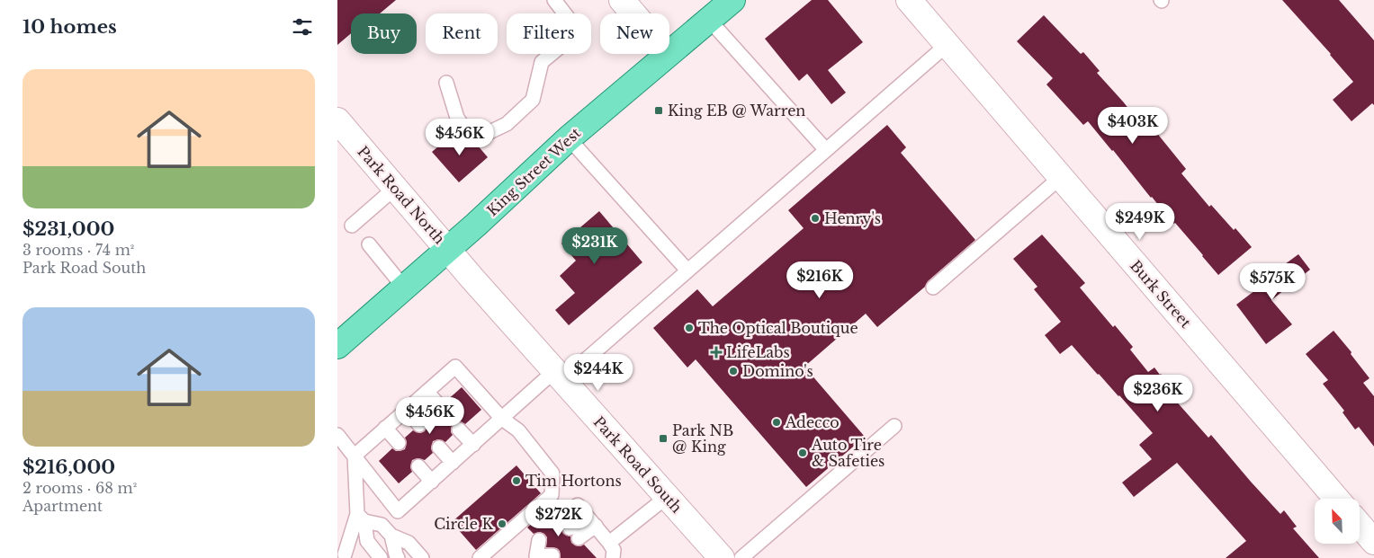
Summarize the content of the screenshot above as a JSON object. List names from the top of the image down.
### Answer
{
  "streets": {
    "main road": ["King Street West"],
    "street": ["Park Road North", "Burk Street", "Park Road South"]
  },
  "crossings": [
    ["King Street West", "Park Road North"],
    ["King Street West", "Park Road South"],
    ["Park Road North", "Park Road South"]
  ],
  "places": {
    "transit": ["King EB @ Warren", "Park NB @ King"],
    "other": [
      "Henry's",
      "The Optical Boutique",
      "Domino's",
      "Adecco",
      "Auto Tire & Safeties",
      "Tim Hortons",
      "Circle K"
    ],
    "health": ["LifeLabs"]
  },
  "north": "top left",
  "page": {
    "heading": "10 homes",
    "chip": [
      "Buy",
      "Rent",
      "Filters",
      "New"
    ],
    "list": [
      {
        "name": "$231,000",
        "note": "3 rooms · 74 m² · Park Road South"
      },
      {
        "name": "$216,000",
        "note": "2 rooms · 68 m² · Apartment"
      }
    ],
    "price": [
      "$403K",
      "$456K",
      "$249K",
      "$231K",
      "$216K",
      "$575K",
      "$244K",
      "$236K",
      "$456K",
      "$272K"
    ]
  }
}
